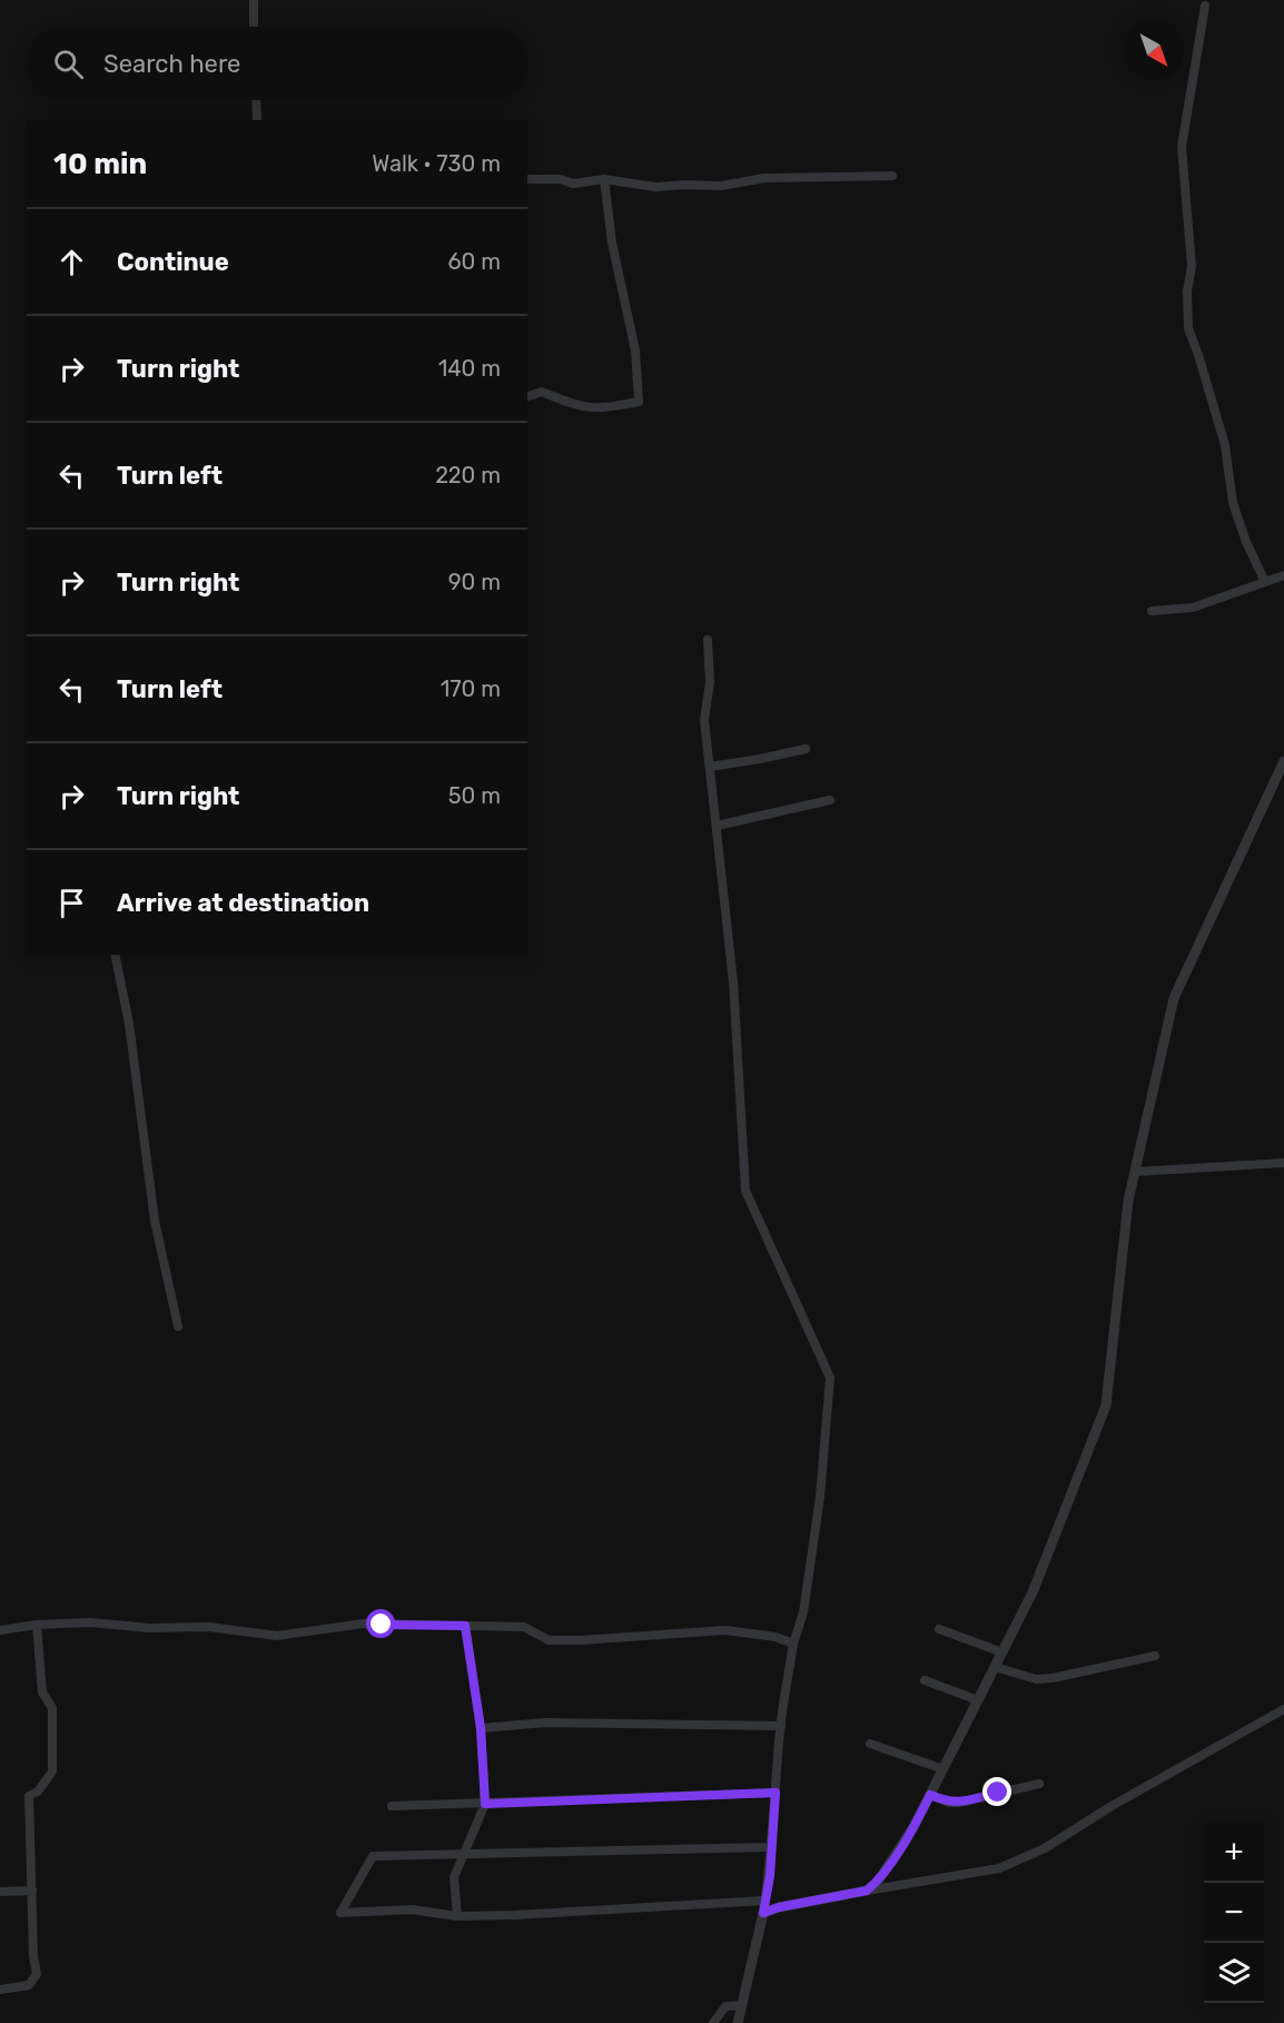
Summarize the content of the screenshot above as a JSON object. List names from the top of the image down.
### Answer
{
  "north": "bottom right",
  "page": {
    "search": "Search here",
    "heading": ["10 min", "Walk · 730 m"],
    "list": [
      ["Continue", "60 m"],
      ["Turn right", "140 m"],
      ["Turn left", "220 m"],
      ["Turn right", "90 m"],
      ["Turn left", "170 m"],
      ["Turn right", "50 m"],
      "Arrive at destination"
    ],
    "map_buttons": ["+", "−"]
  }
}
